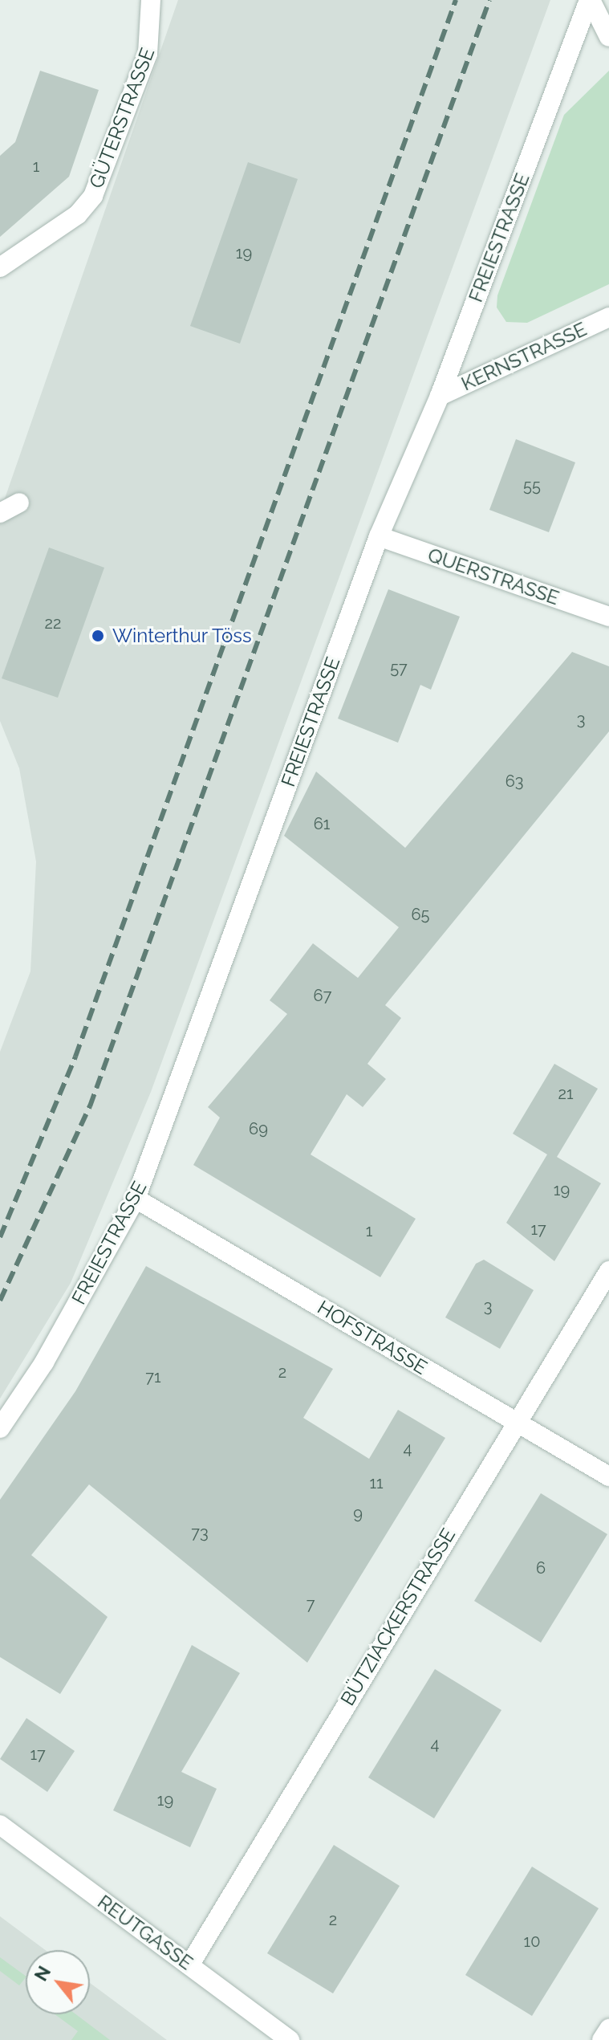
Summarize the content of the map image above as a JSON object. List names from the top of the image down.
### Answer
{
  "streets": {
    "street": [
      "GÜTERSTRASSE",
      "FREIESTRASSE",
      "KERNSTRASSE",
      "QUERSTRASSE",
      "HOFSTRASSE",
      "BÜTZIACKERSTRASSE",
      "REUTGASSE"
    ]
  },
  "crossings": [
    ["FREIESTRASSE", "KERNSTRASSE"],
    ["FREIESTRASSE", "QUERSTRASSE"],
    ["FREIESTRASSE", "HOFSTRASSE"],
    ["HOFSTRASSE", "BÜTZIACKERSTRASSE"],
    ["BÜTZIACKERSTRASSE", "REUTGASSE"]
  ],
  "places": ["Winterthur Töss"],
  "house_numbers": [
    "1",
    "19",
    "55",
    "22",
    "57",
    "3",
    "63",
    "61",
    "65",
    "67",
    "21",
    "69",
    "19",
    "17",
    "1",
    "3",
    "2",
    "71",
    "4",
    "11",
    "9",
    "73",
    "6",
    "7",
    "4",
    "17",
    "19",
    "2",
    "10"
  ],
  "north": "top left"
}
